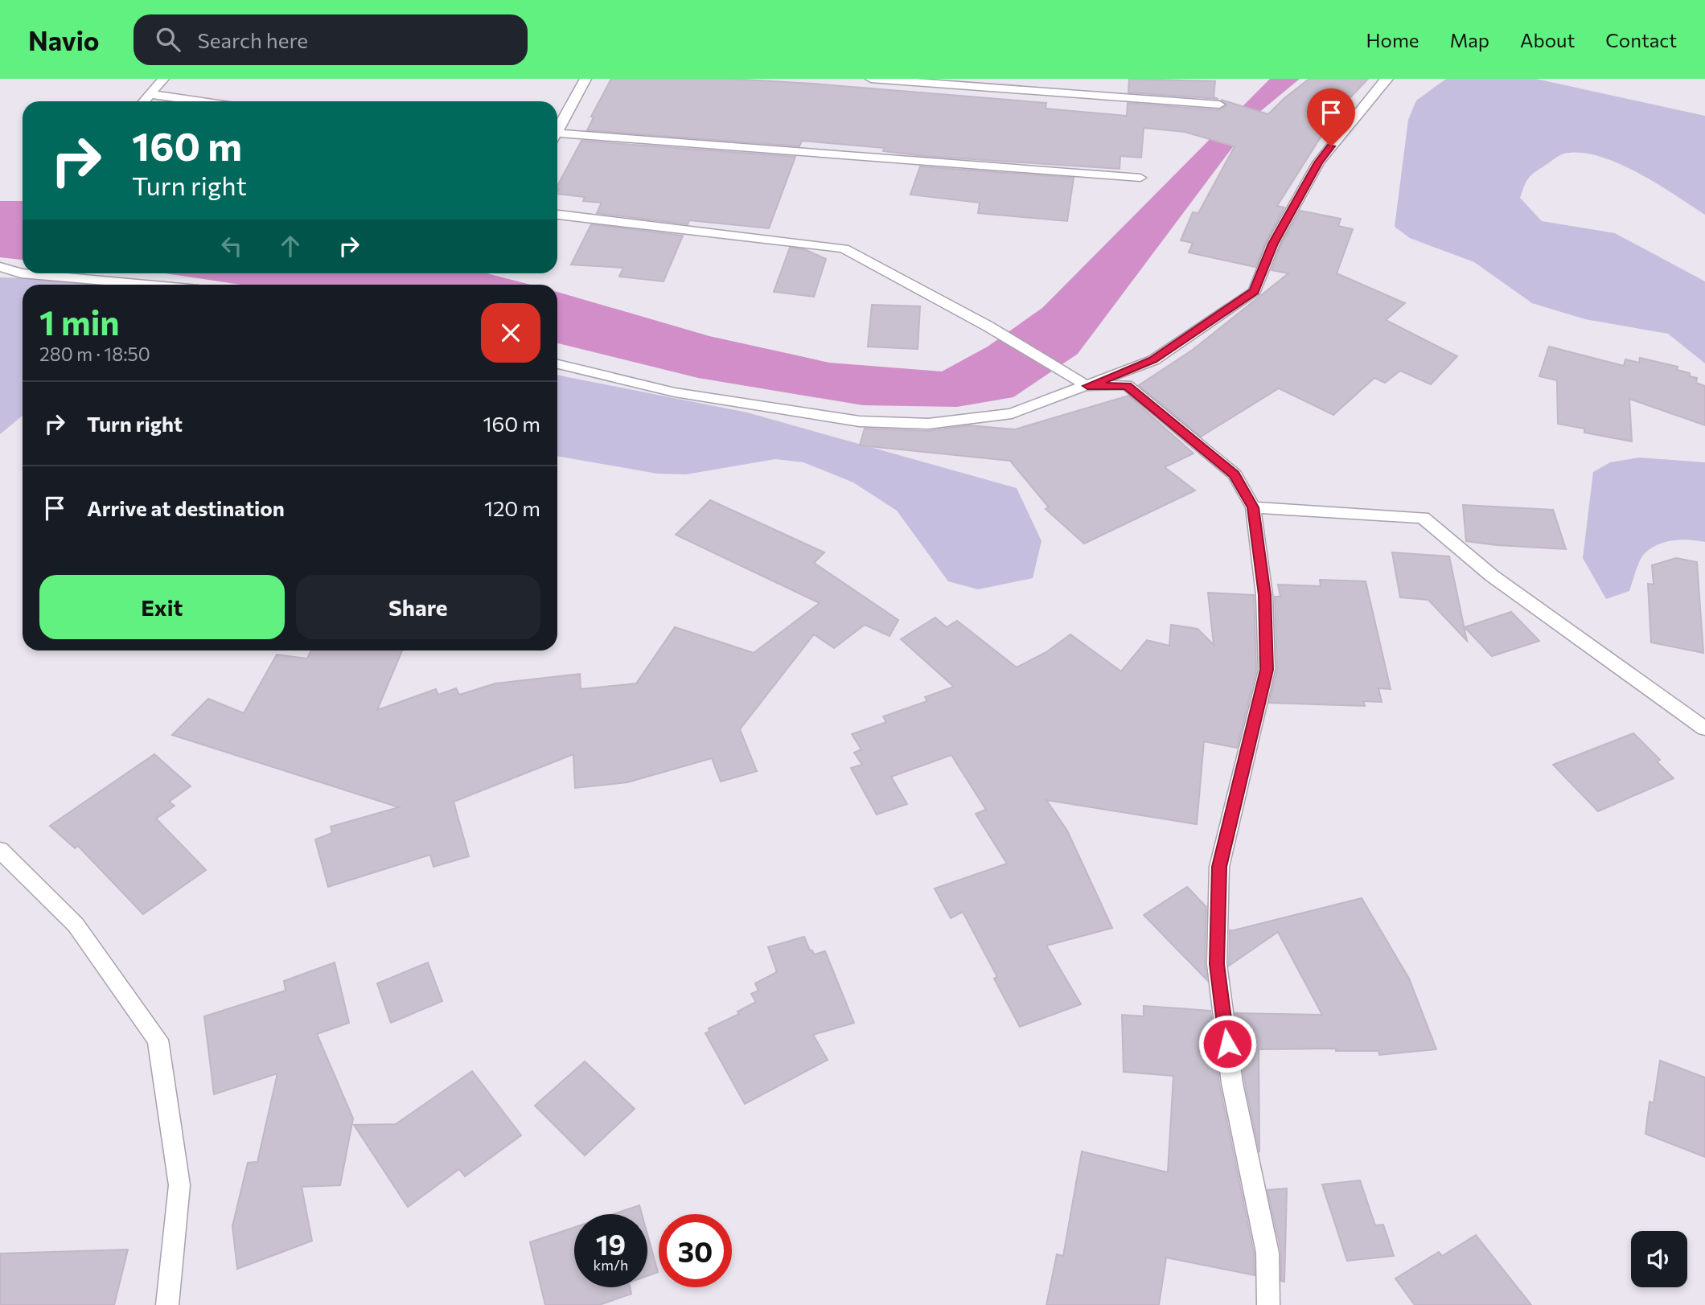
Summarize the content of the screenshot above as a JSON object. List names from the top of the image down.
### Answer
{
  "page": {
    "header": "Navio",
    "search": "Search here",
    "nav": [
      "Home",
      "Map",
      "About",
      "Contact"
    ],
    "turn": ["160 m", "Turn right"],
    "heading": ["1 min", "280 m · 18:50"],
    "list": [
      {
        "name": "Turn right",
        "value": "160 m"
      },
      {
        "name": "Arrive at destination",
        "value": "120 m"
      }
    ],
    "buttons": ["Exit", "Share"],
    "speed": "19 km/h",
    "limit": "30"
  }
}
